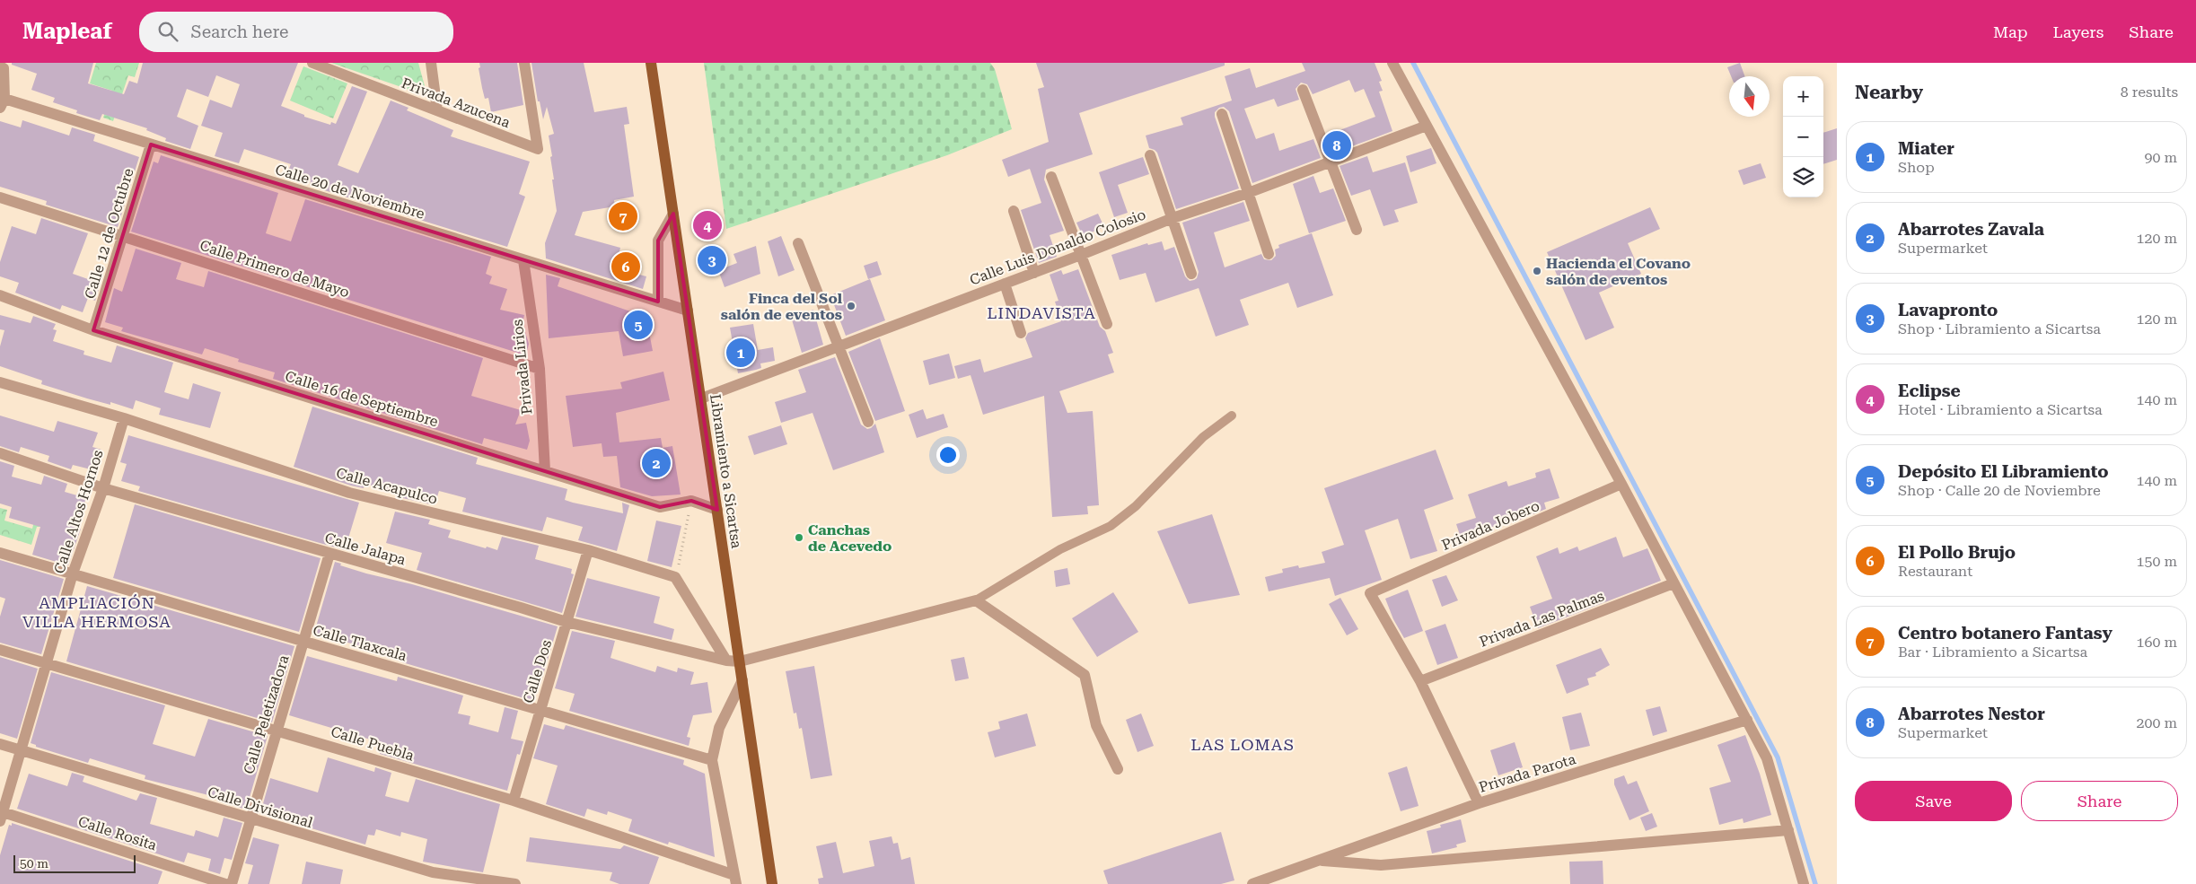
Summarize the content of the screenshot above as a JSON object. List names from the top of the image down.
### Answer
{
  "streets": {
    "main road": ["Libramiento a Sicartsa"],
    "street": [
      "Privada Azucena",
      "Calle 20 de Noviembre",
      "Calle 12 de Octubre",
      "Calle Luis Donaldo Colosio",
      "Calle Primero de Mayo",
      "Privada Lirios",
      "Calle 16 de Septiembre",
      "Calle Acapulco",
      "Calle Altos Hornos",
      "Privada Jobero",
      "Calle Jalapa",
      "Privada Las Palmas",
      "Calle Tlaxcala",
      "Calle Dos",
      "Calle Peletizadora",
      "Calle Puebla",
      "Privada Parota",
      "Calle Divisional",
      "Calle Rosita"
    ]
  },
  "crossings": [
    ["Calle 20 de Noviembre", "Calle 12 de Octubre"],
    ["Calle 20 de Noviembre", "Privada Lirios"],
    ["Calle 20 de Noviembre", "Libramiento a Sicartsa"],
    ["Calle 12 de Octubre", "Calle Primero de Mayo"],
    ["Calle 12 de Octubre", "Calle 16 de Septiembre"],
    ["Calle Luis Donaldo Colosio", "Libramiento a Sicartsa"],
    ["Calle Primero de Mayo", "Privada Lirios"],
    ["Privada Lirios", "Calle 16 de Septiembre"],
    ["Libramiento a Sicartsa", "Calle Jalapa"],
    ["Calle Acapulco", "Calle Altos Hornos"],
    ["Calle Acapulco", "Calle Dos"],
    ["Calle Altos Hornos", "Calle Jalapa"],
    ["Calle Altos Hornos", "Calle Tlaxcala"],
    ["Calle Altos Hornos", "Calle Puebla"],
    ["Calle Altos Hornos", "Calle Divisional"],
    ["Calle Altos Hornos", "Calle Rosita"],
    ["Privada Jobero", "Privada Las Palmas"],
    ["Calle Jalapa", "Calle Dos"],
    ["Calle Jalapa", "Calle Peletizadora"],
    ["Calle Tlaxcala", "Calle Dos"],
    ["Calle Tlaxcala", "Calle Peletizadora"],
    ["Calle Dos", "Calle Puebla"],
    ["Calle Peletizadora", "Calle Puebla"],
    ["Calle Peletizadora", "Calle Divisional"]
  ],
  "districts": ["LINDAVISTA", "AMPLIACIÓN VILLA HERMOSA", "LAS LOMAS"],
  "places": ["Hacienda el Covano salón de eventos", "Finca del Sol salón de eventos", "Canchas de Acevedo"],
  "scale_bar": "50 m",
  "north": "bottom",
  "page": {
    "header": "Mapleaf",
    "search": "Search here",
    "nav": ["Map", "Layers", "Share"],
    "heading": ["Nearby", "8 results"],
    "map_buttons": ["+", "−"],
    "list": [
      {
        "mark": "1",
        "name": "Miater",
        "note": "Shop",
        "value": "90 m"
      },
      {
        "mark": "2",
        "name": "Abarrotes Zavala",
        "note": "Supermarket",
        "value": "120 m"
      },
      {
        "mark": "3",
        "name": "Lavapronto",
        "note": "Shop · Libramiento a Sicartsa",
        "value": "120 m"
      },
      {
        "mark": "4",
        "name": "Eclipse",
        "note": "Hotel · Libramiento a Sicartsa",
        "value": "140 m"
      },
      {
        "mark": "5",
        "name": "Depósito El Libramiento",
        "note": "Shop · Calle 20 de Noviembre",
        "value": "140 m"
      },
      {
        "mark": "6",
        "name": "El Pollo Brujo",
        "note": "Restaurant",
        "value": "150 m"
      },
      {
        "mark": "7",
        "name": "Centro botanero Fantasy",
        "note": "Bar · Libramiento a Sicartsa",
        "value": "160 m"
      },
      {
        "mark": "8",
        "name": "Abarrotes Nestor",
        "note": "Supermarket",
        "value": "200 m"
      }
    ],
    "pins": [
      "8",
      "7",
      "4",
      "3",
      "6",
      "5",
      "1",
      "2"
    ],
    "buttons": ["Save", "Share"],
    "scale": "50 m"
  }
}
